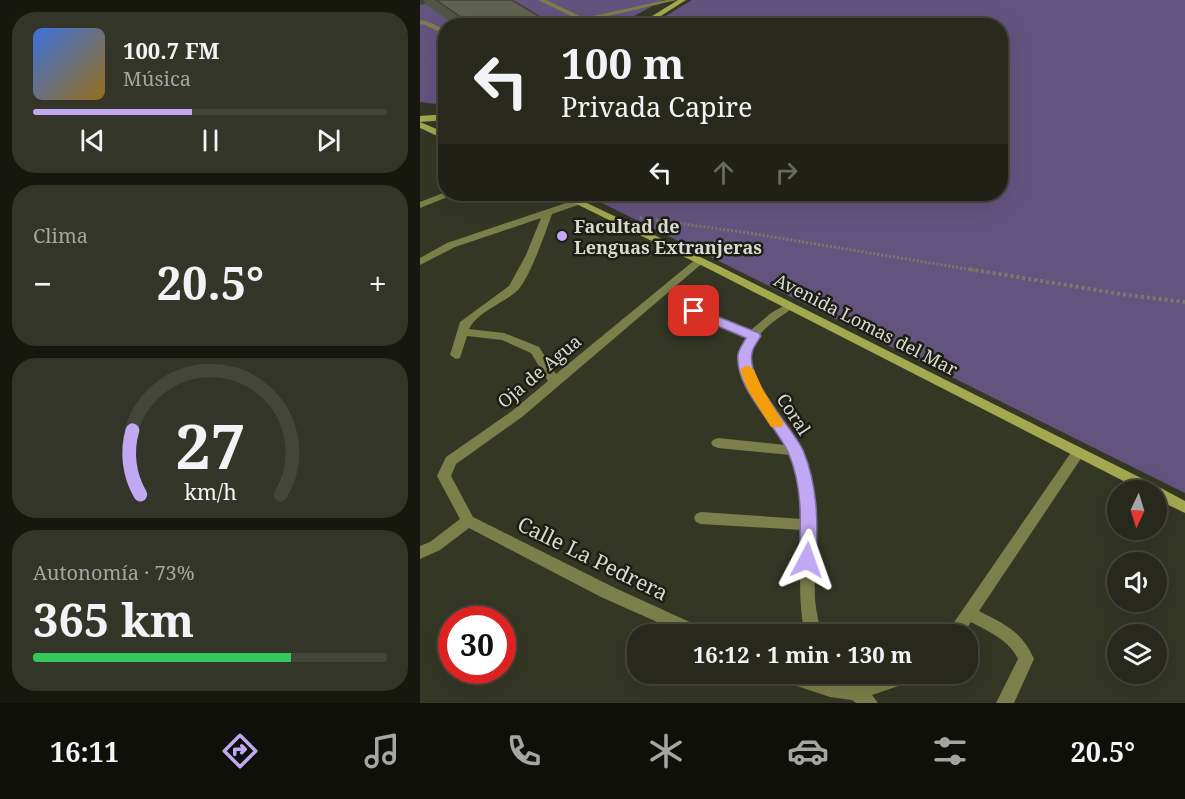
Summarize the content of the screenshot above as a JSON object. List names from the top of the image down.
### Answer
{
  "streets": {
    "main road": ["Avenida Lomas del Mar"],
    "street": ["Oja de Agua", "Coral", "Calle La Pedrera"]
  },
  "crossings": [
    ["Avenida Lomas del Mar", "Oja de Agua"],
    ["Oja de Agua", "Calle La Pedrera"]
  ],
  "places": ["Facultad de Lenguas Extranjeras"],
  "north": "bottom",
  "page": {
    "turn": ["100 m", "Privada Capire"],
    "song": ["100.7 FM", "Música"],
    "tile": [
      "Clima",
      ["Autonomía · 73%", "365 km"]
    ],
    "heat": ["−", "20.5°", "+"],
    "limit": "30",
    "trip": "16:12 · 1 min · 130 m",
    "tabs": ["16:11", "20.5°"],
    "gauge": ["27", "km/h"]
  }
}
